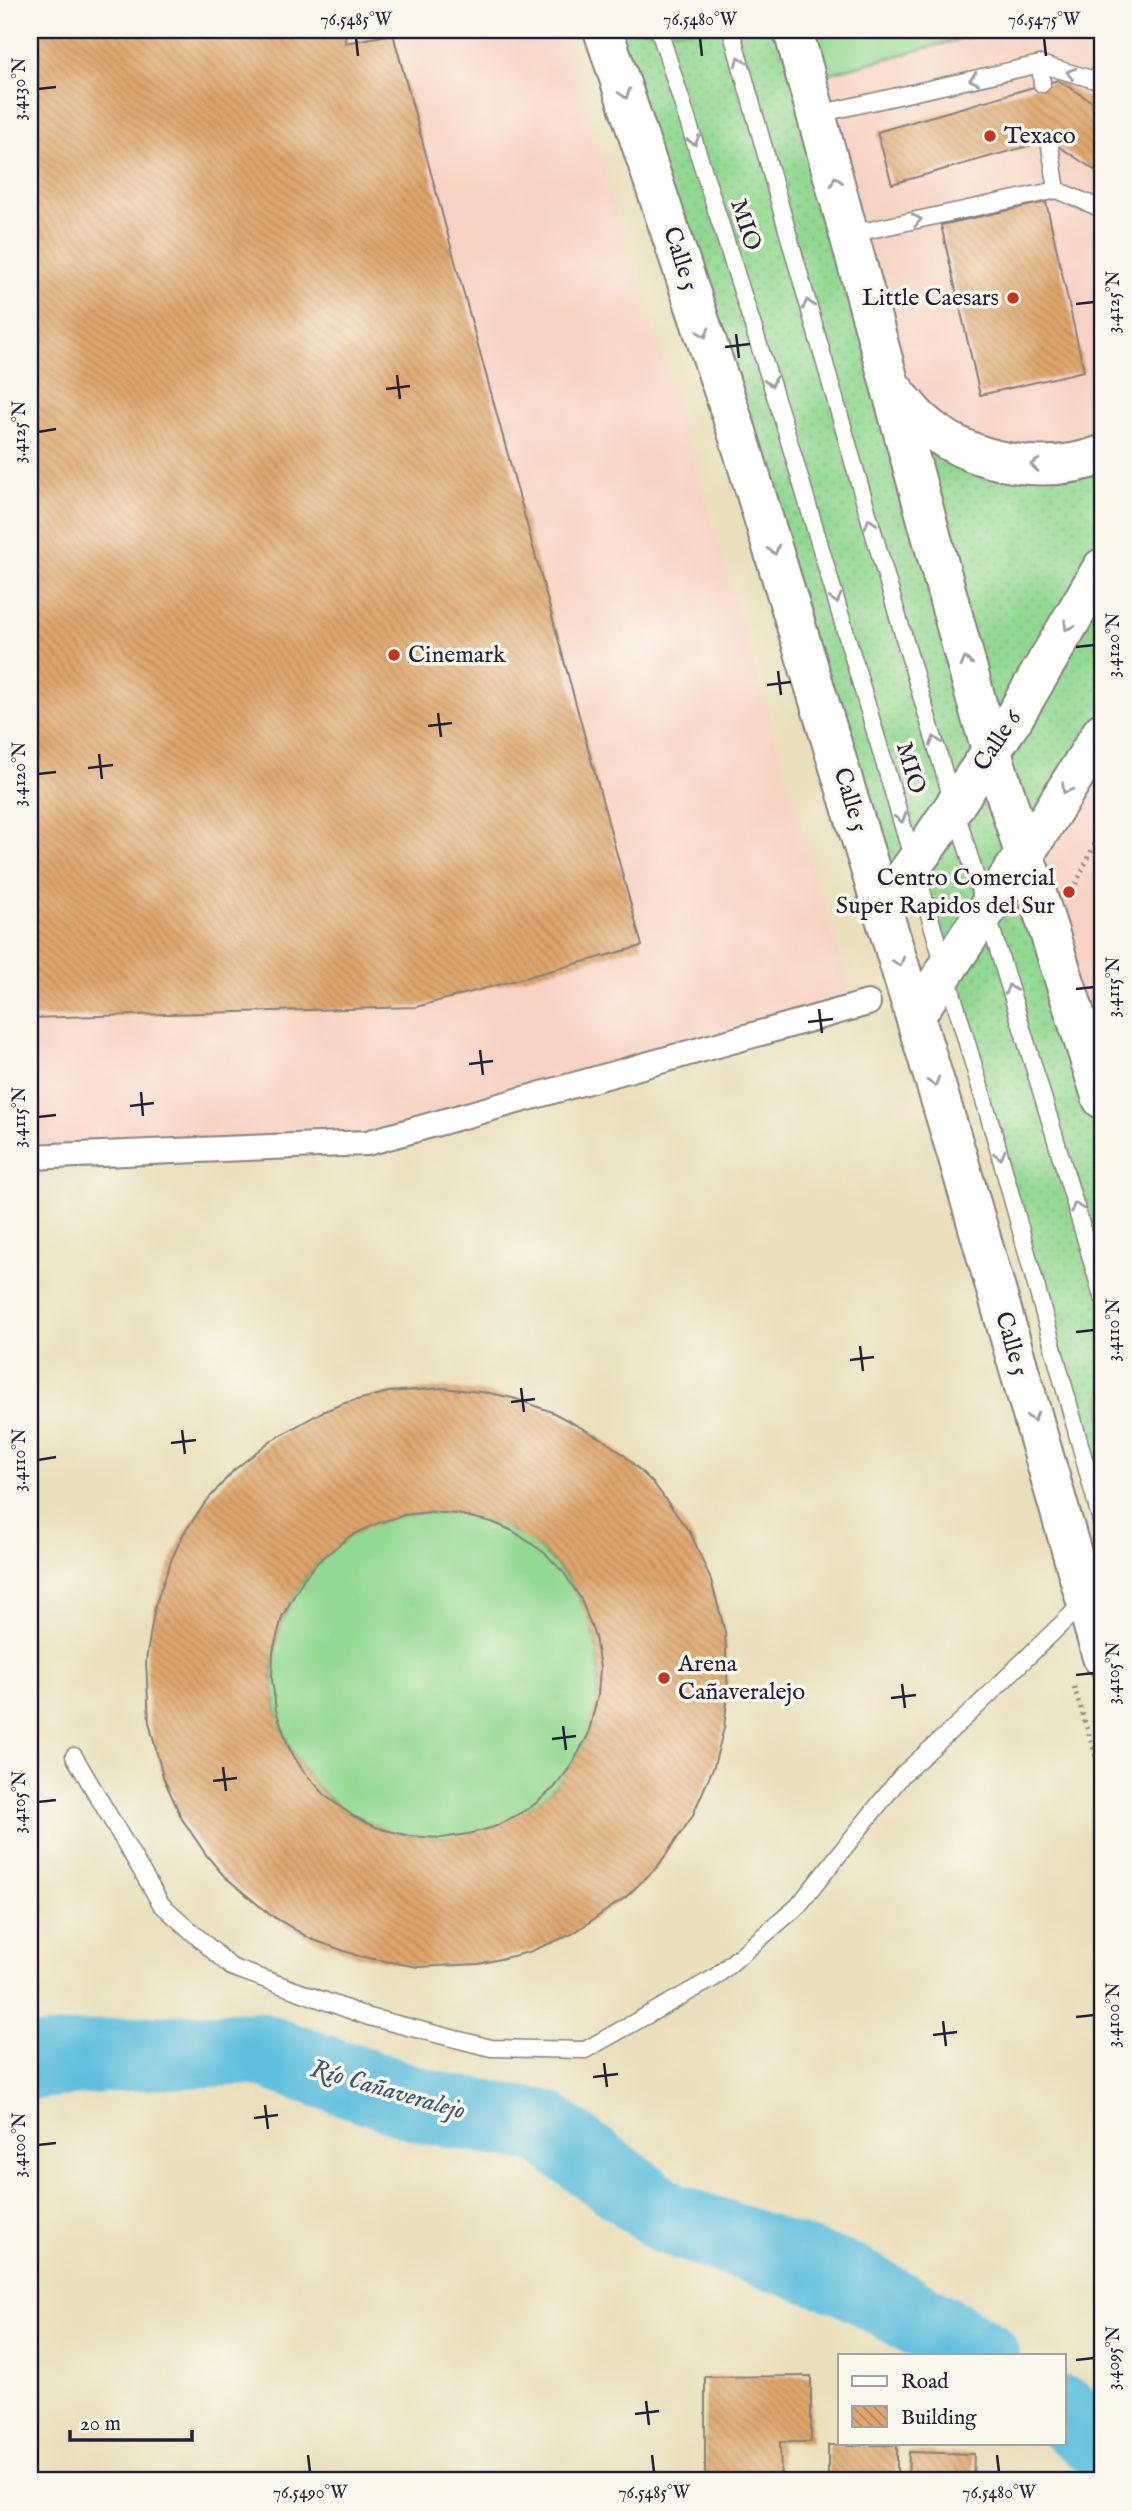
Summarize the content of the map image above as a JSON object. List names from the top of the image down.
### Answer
{
  "streets": {
    "main road": ["Calle 5", "Calle 6"],
    "lane": ["MIO"]
  },
  "crossings": [
    ["MIO", "Calle 6"],
    ["Calle 5", "Calle 6"]
  ],
  "water": ["Río Cañaveralejo"],
  "places": [
    "Texaco",
    "Little Caesars",
    "Cinemark",
    "Centro Comercial Super Rapidos del Sur",
    "Arena Cañaveralejo"
  ],
  "legend": ["Road", "Building"],
  "scale_bar": "20 m",
  "coordinates": [
    "76.5485°W",
    "76.5480°W",
    "76.5475°W",
    "3.4130°N",
    "3.4125°N",
    "3.4120°N",
    "3.4115°N",
    "3.4110°N",
    "3.4105°N",
    "3.4100°N",
    "3.4095°N",
    "76.5490°W"
  ]
}
